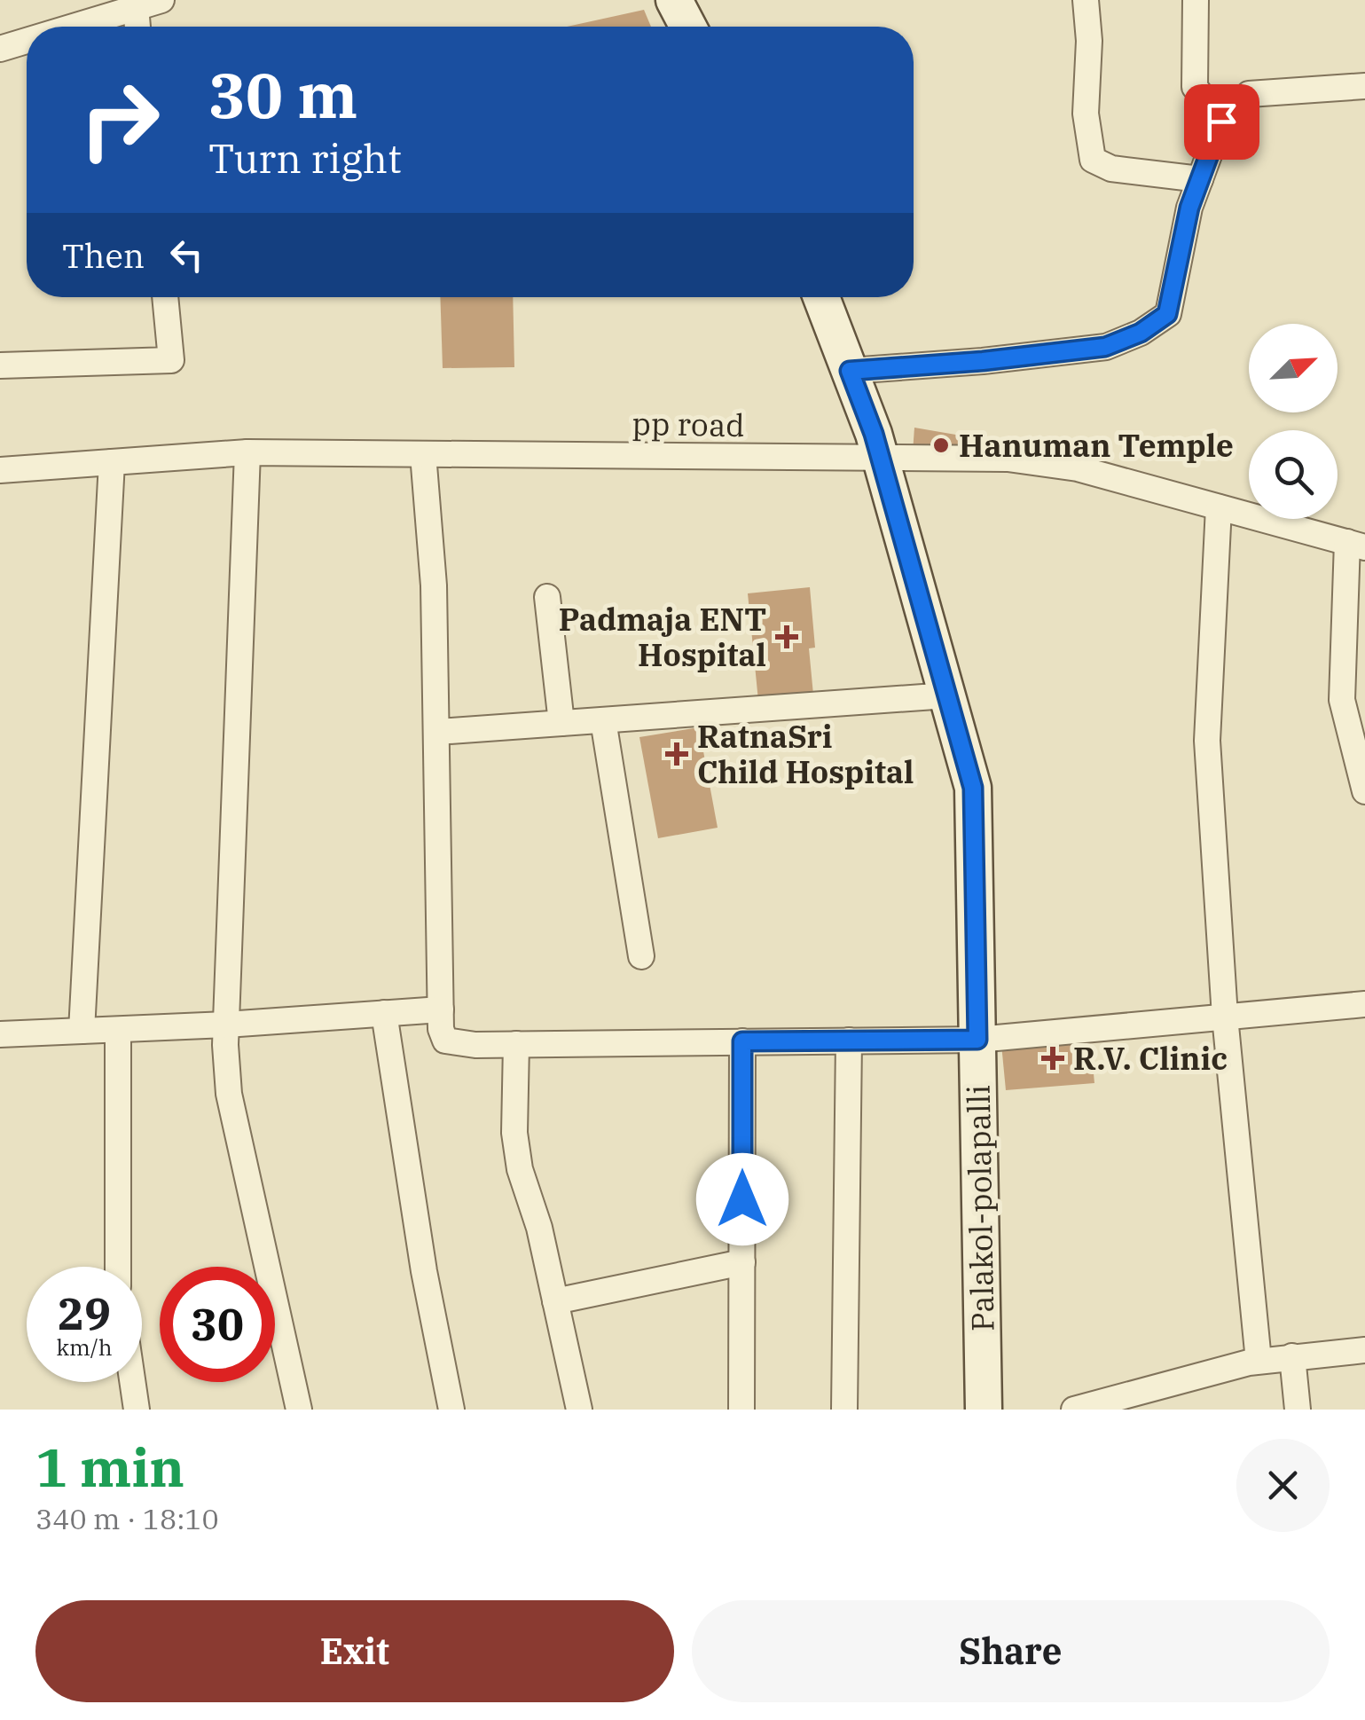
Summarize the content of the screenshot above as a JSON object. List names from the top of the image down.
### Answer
{
  "streets": {
    "street": ["pp road", "Palakol-polapalli"]
  },
  "crossings": [
    ["pp road", "Palakol-polapalli"]
  ],
  "places": {
    "other": ["Hanuman Temple"],
    "health": ["Padmaja ENT Hospital", "RatnaSri Child Hospital", "R.V. Clinic"]
  },
  "north": "top right",
  "page": {
    "turn": ["30 m", "Turn right"],
    "then": "Then",
    "speed": "29 km/h",
    "limit": "30",
    "heading": ["1 min", "340 m · 18:10"],
    "buttons": ["Exit", "Share"]
  }
}
